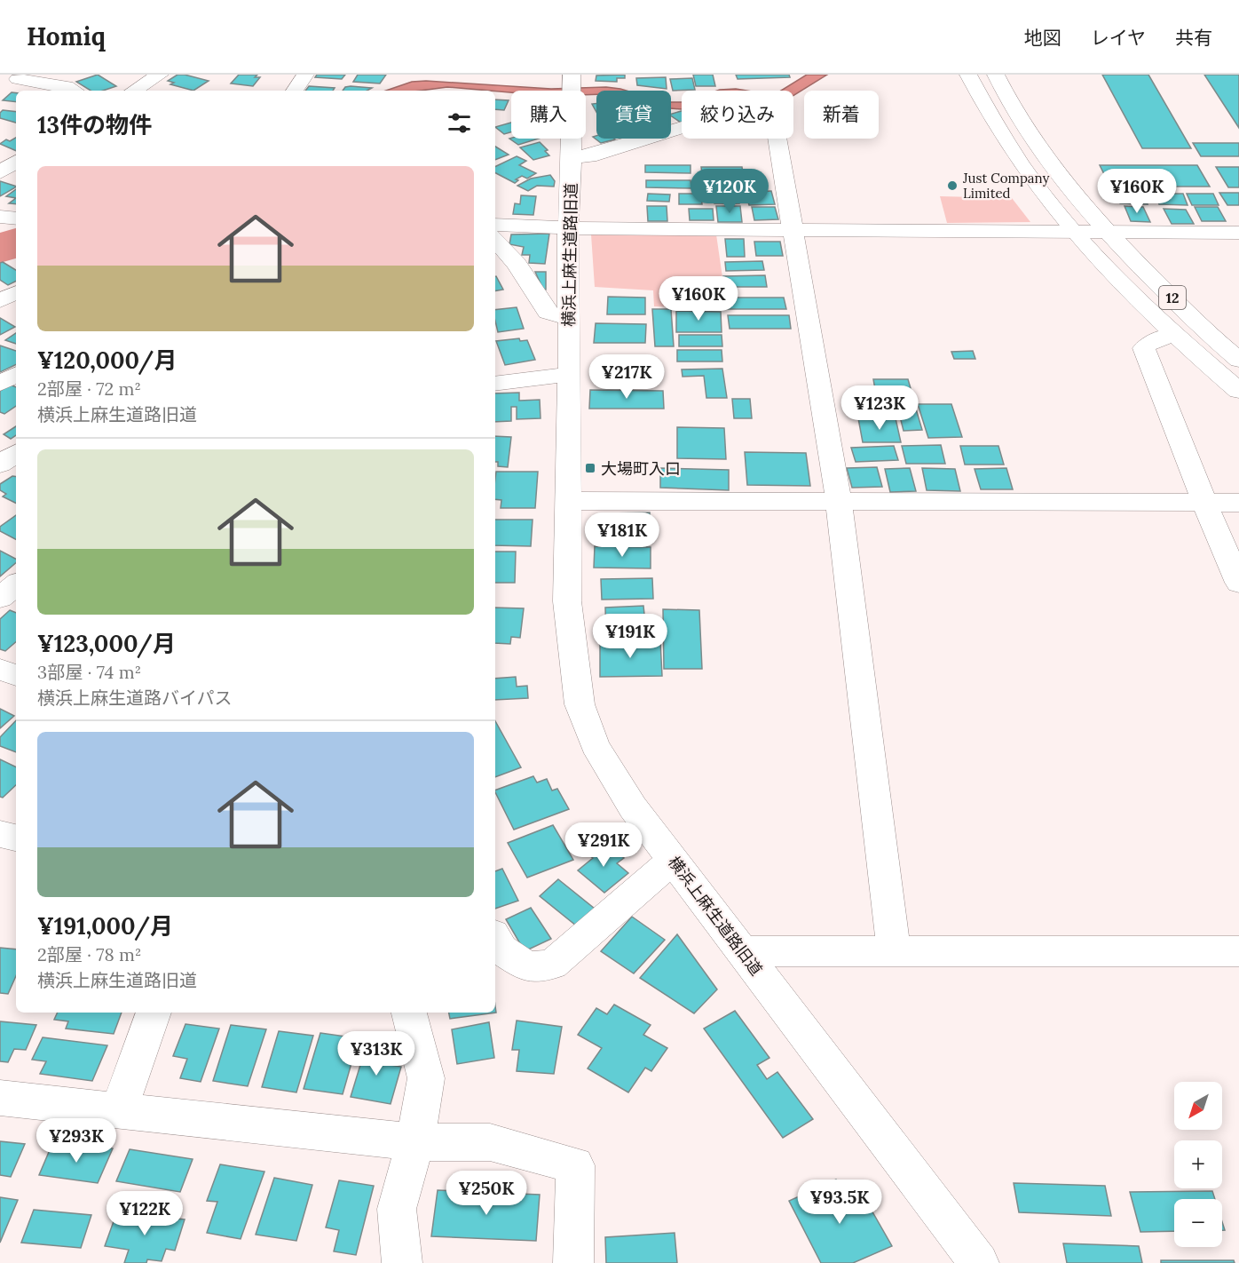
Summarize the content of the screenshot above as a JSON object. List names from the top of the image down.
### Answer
{
  "streets": {
    "street": ["横浜上麻生道路旧道", "12"]
  },
  "places": {
    "other": ["Just Company Limited"],
    "transit": ["大場町入口"]
  },
  "north": "bottom left",
  "page": {
    "header": "Homiq",
    "nav": ["地図", "レイヤ", "共有"],
    "chip": [
      "購入",
      "賃貸",
      "絞り込み",
      "新着"
    ],
    "heading": "13件の物件",
    "list": [
      {
        "name": "¥120,000/月",
        "note": "2部屋 · 72 m² · 横浜上麻生道路旧道"
      },
      {
        "name": "¥123,000/月",
        "note": "3部屋 · 74 m² · 横浜上麻生道路バイパス"
      },
      {
        "name": "¥191,000/月",
        "note": "2部屋 · 78 m² · 横浜上麻生道路旧道"
      }
    ],
    "price": [
      "¥120K",
      "¥160K",
      "¥160K",
      "¥217K",
      "¥123K",
      "¥181K",
      "¥191K",
      "¥291K",
      "¥313K",
      "¥293K",
      "¥250K",
      "¥93.5K",
      "¥122K"
    ],
    "map_buttons": ["+", "−"]
  }
}
